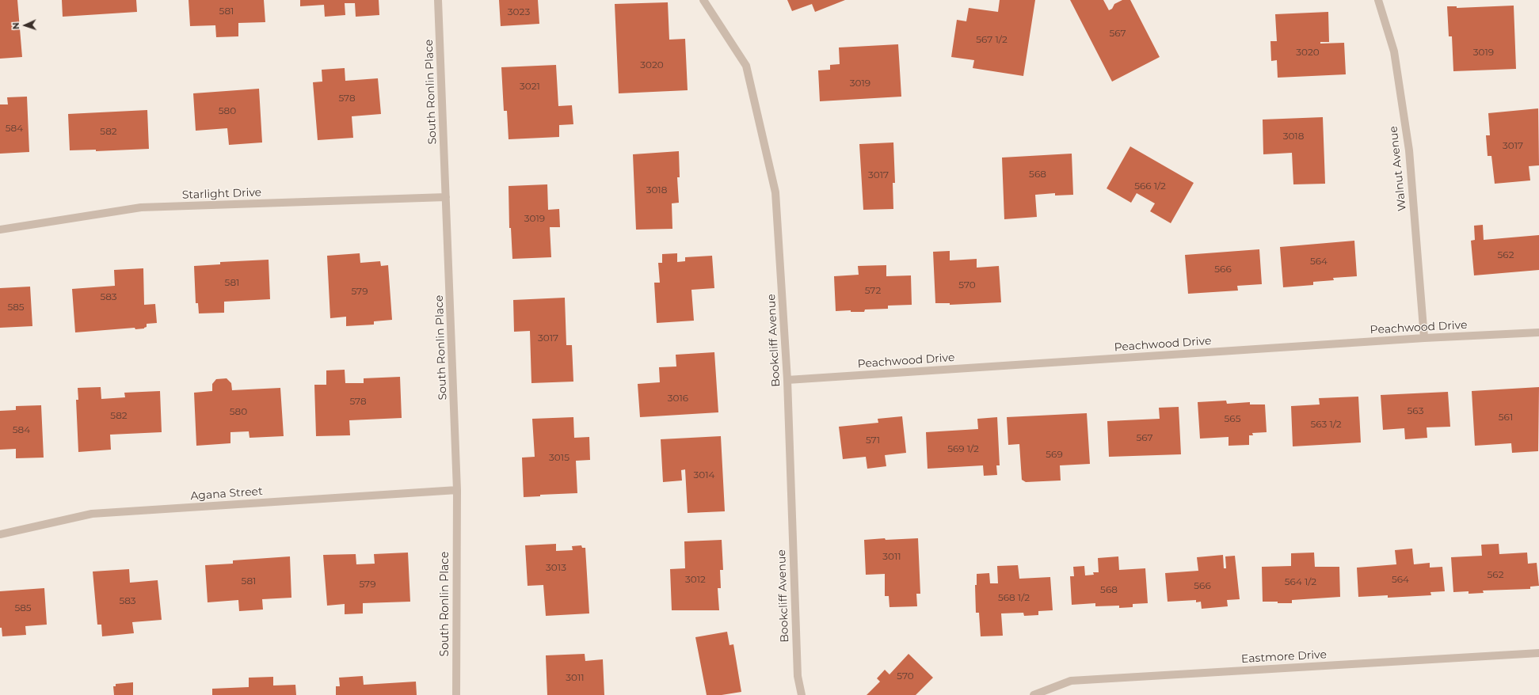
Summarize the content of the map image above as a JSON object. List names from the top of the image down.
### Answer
{
  "streets": {
    "street": [
      "South Ronlin Place",
      "Walnut Avenue",
      "Starlight Drive",
      "Peachwood Drive",
      "Bookcliff Avenue",
      "Agana Street",
      "Eastmore Drive"
    ]
  },
  "crossings": [
    ["South Ronlin Place", "Starlight Drive"],
    ["South Ronlin Place", "Agana Street"],
    ["Walnut Avenue", "Peachwood Drive"],
    ["Peachwood Drive", "Bookcliff Avenue"]
  ],
  "house_numbers": [
    "581",
    "3023",
    "567",
    "567 1/2",
    "3020",
    "3019",
    "3020",
    "3019",
    "3021",
    "578",
    "580",
    "584",
    "582",
    "3018",
    "3017",
    "568",
    "3017",
    "566 1/2",
    "3018",
    "3019",
    "562",
    "564",
    "566",
    "581",
    "570",
    "572",
    "579",
    "583",
    "585",
    "3017",
    "3016",
    "578",
    "563",
    "580",
    "582",
    "561",
    "565",
    "563 1/2",
    "584",
    "567",
    "571",
    "569 1/2",
    "569",
    "3015",
    "3014",
    "3011",
    "3013",
    "562",
    "3012",
    "564",
    "581",
    "564 1/2",
    "579",
    "566",
    "568",
    "568 1/2",
    "583",
    "585",
    "570",
    "3011"
  ],
  "north": "left"
}
